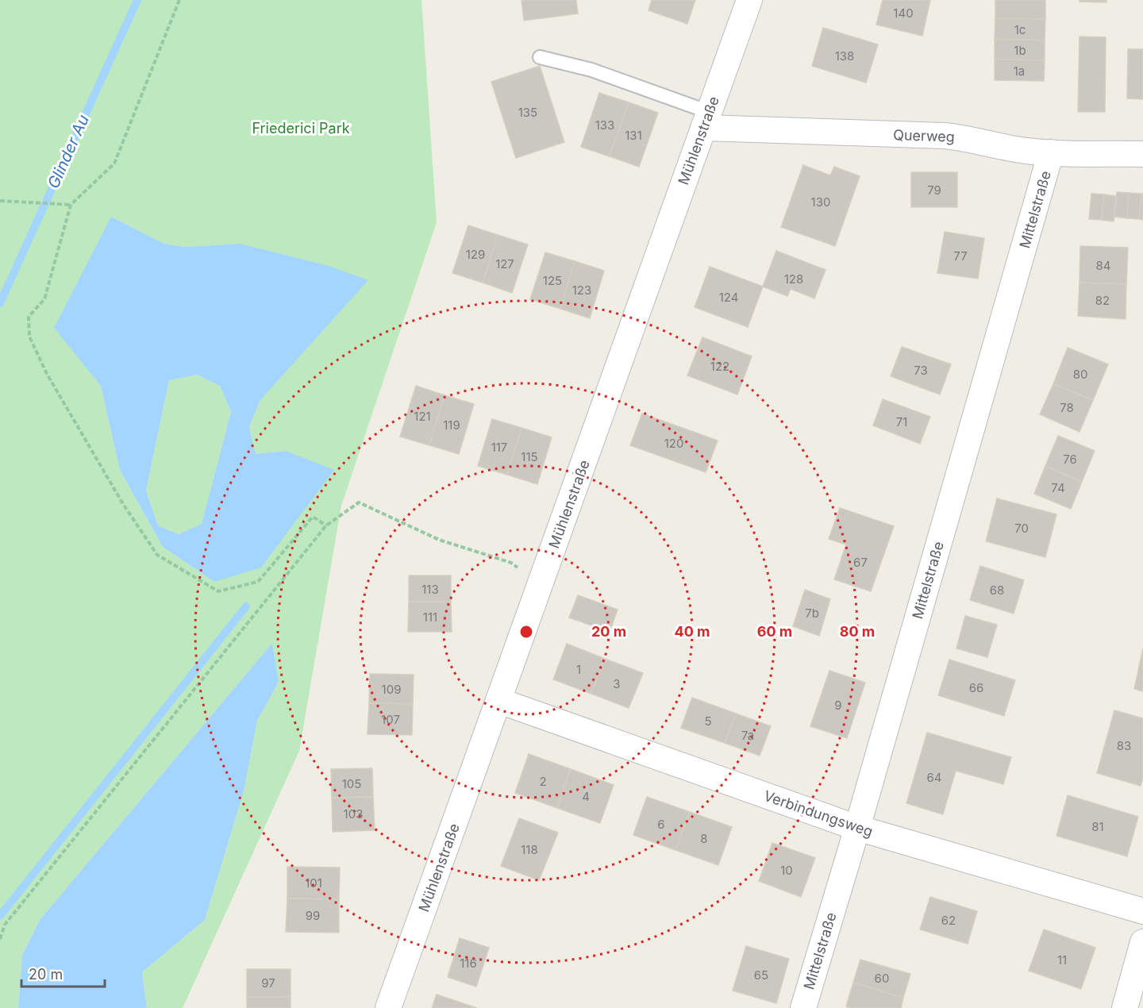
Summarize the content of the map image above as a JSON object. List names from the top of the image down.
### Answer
{
  "streets": {
    "street": [
      "Querweg",
      "Mühlenstraße",
      "Mittelstraße",
      "Verbindungsweg"
    ]
  },
  "crossings": [
    ["Querweg", "Mühlenstraße"],
    ["Querweg", "Mittelstraße"],
    ["Mühlenstraße", "Verbindungsweg"],
    ["Mittelstraße", "Verbindungsweg"]
  ],
  "water": ["Glinder Au"],
  "parks": ["Friederici Park"],
  "house_numbers": [
    "140",
    "1c",
    "1b",
    "138",
    "1a",
    "135",
    "133",
    "131",
    "79",
    "130",
    "129",
    "77",
    "127",
    "84",
    "128",
    "125",
    "123",
    "124",
    "82",
    "122",
    "73",
    "80",
    "78",
    "121",
    "71",
    "119",
    "120",
    "117",
    "115",
    "76",
    "74",
    "70",
    "67",
    "113",
    "68",
    "7b",
    "111",
    "1",
    "3",
    "66",
    "109",
    "9",
    "107",
    "5",
    "7a",
    "83",
    "64",
    "2",
    "105",
    "4",
    "103",
    "6",
    "81",
    "8",
    "118",
    "10",
    "101",
    "99",
    "62",
    "11",
    "116",
    "65",
    "60",
    "97"
  ],
  "scale_bar": "20 m",
  "rings": [
    "20 m",
    "40 m",
    "60 m",
    "80 m"
  ]
}
